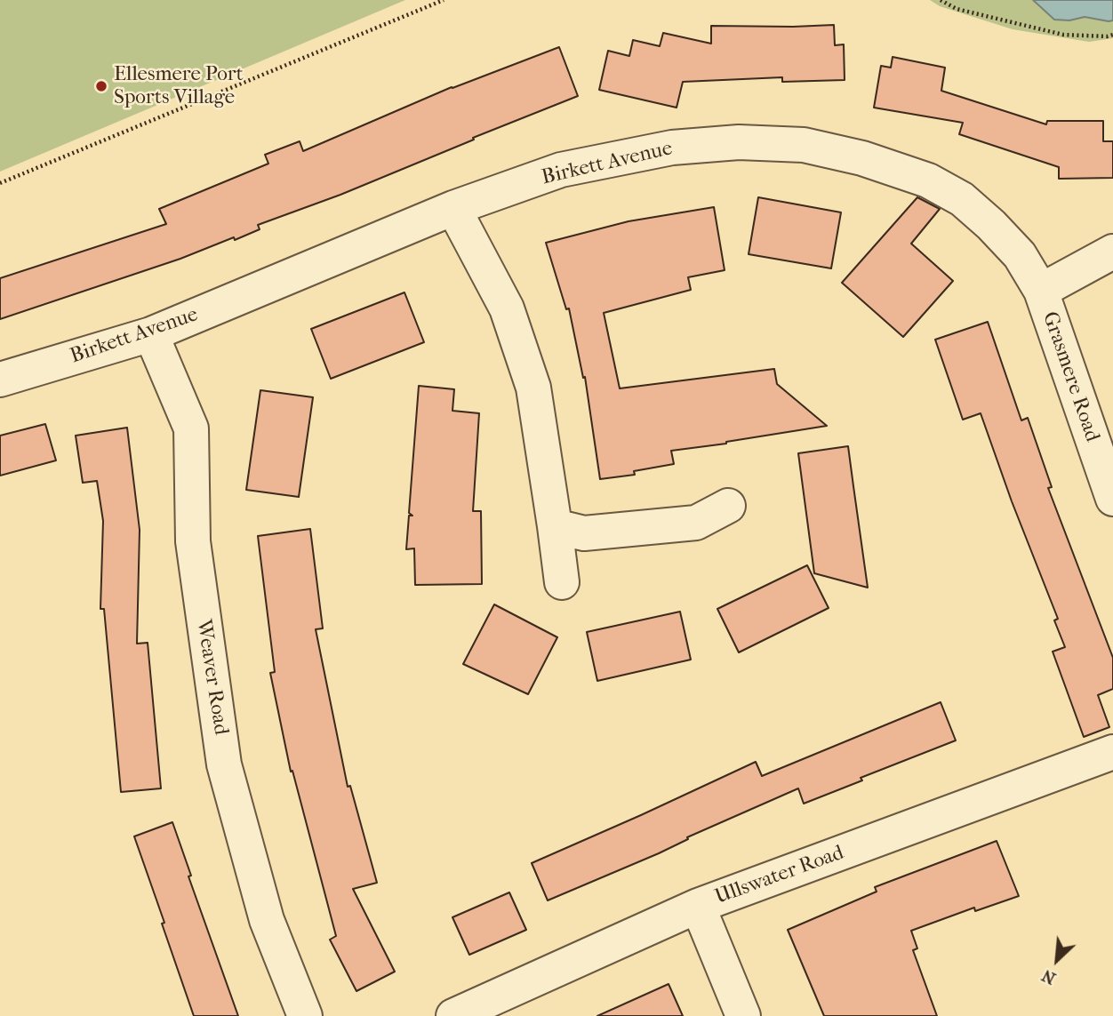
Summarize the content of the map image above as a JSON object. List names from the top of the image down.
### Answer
{
  "streets": {
    "street": [
      "Birkett Avenue",
      "Grasmere Road",
      "Weaver Road",
      "Ullswater Road"
    ]
  },
  "crossings": [
    ["Birkett Avenue", "Grasmere Road"],
    ["Birkett Avenue", "Weaver Road"]
  ],
  "places": ["Ellesmere Port Sports Village"],
  "north": "bottom left"
}
